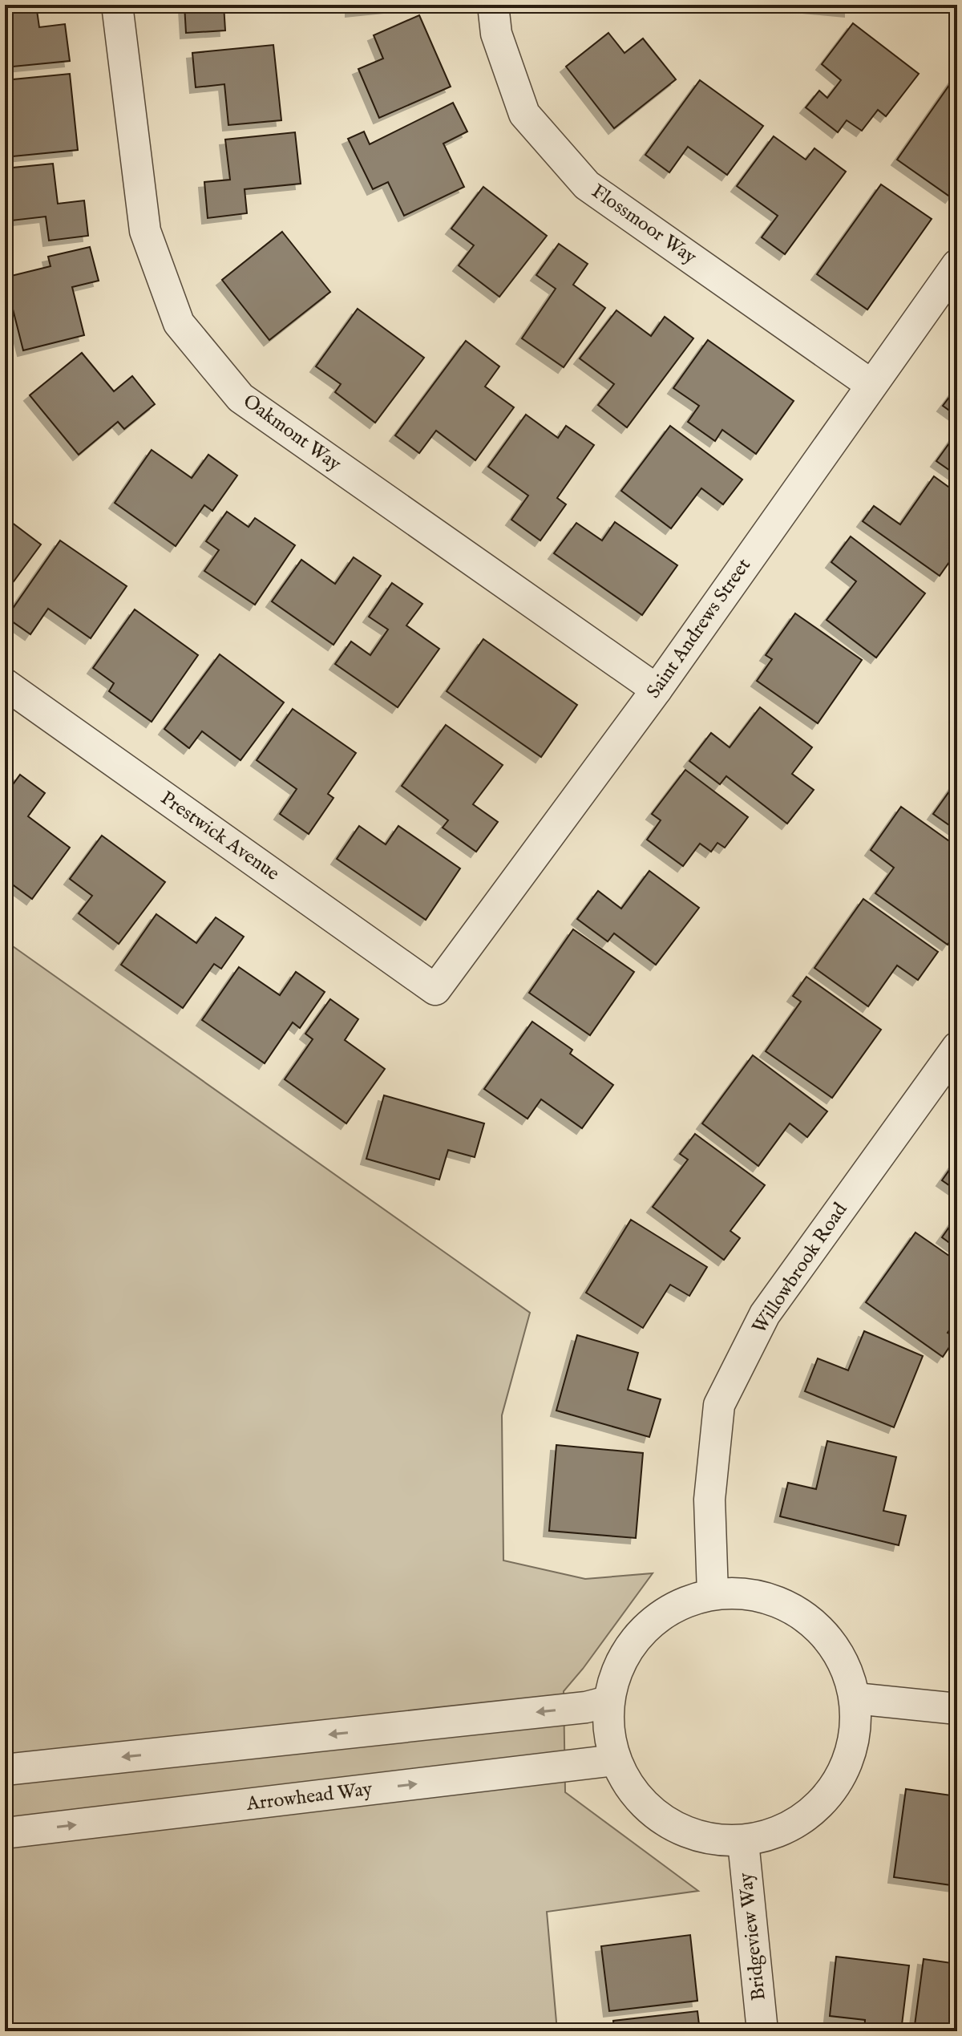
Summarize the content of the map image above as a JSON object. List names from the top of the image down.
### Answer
{
  "streets": {
    "street": [
      "Flossmoor Way",
      "Oakmont Way",
      "Saint Andrews Street",
      "Prestwick Avenue",
      "Willowbrook Road",
      "Arrowhead Way",
      "Bridgeview Way"
    ]
  },
  "crossings": [
    ["Flossmoor Way", "Saint Andrews Street"],
    ["Oakmont Way", "Saint Andrews Street"],
    ["Saint Andrews Street", "Prestwick Avenue"]
  ]
}
